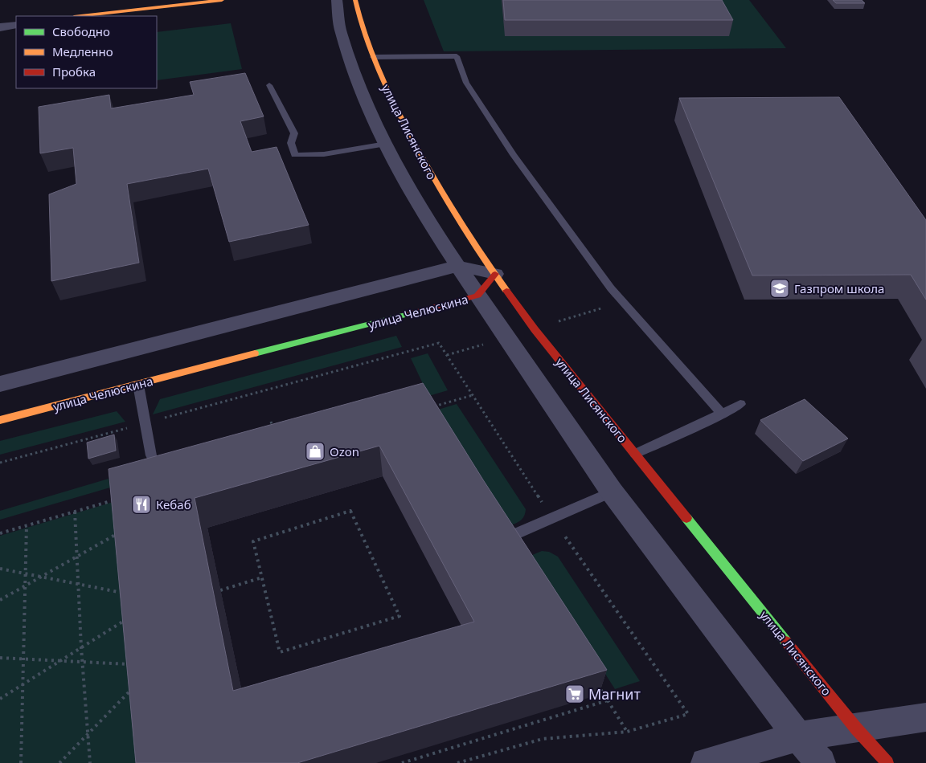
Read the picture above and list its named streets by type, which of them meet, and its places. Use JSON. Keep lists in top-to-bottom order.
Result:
{
  "streets": {
    "street": ["улица Лисянского", "улица Челюскина"]
  },
  "crossings": [
    ["улица Лисянского", "улица Челюскина"]
  ],
  "places": {
    "school or university": ["Газпром школа"],
    "shop": ["Ozon"],
    "restaurant": ["Кебаб"],
    "supermarket": ["Магнит"]
  },
  "legend": ["Свободно", "Медленно", "Пробка"]
}
